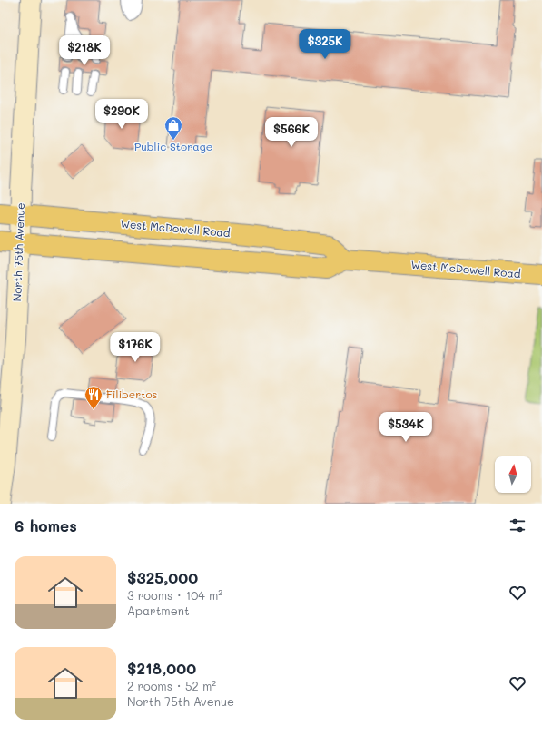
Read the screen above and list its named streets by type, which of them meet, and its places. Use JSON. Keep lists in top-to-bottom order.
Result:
{
  "streets": {
    "main road": ["West McDowell Road", "North 75th Avenue"]
  },
  "crossings": [
    ["West McDowell Road", "North 75th Avenue"]
  ],
  "places": {
    "shop": ["Public Storage"],
    "restaurant": ["Filibertos"]
  },
  "north": "top",
  "page": {
    "price": [
      "$325K",
      "$218K",
      "$290K",
      "$566K",
      "$176K",
      "$534K"
    ],
    "heading": "6 homes",
    "list": [
      {
        "name": "$325,000",
        "note": "3 rooms · 104 m² · Apartment"
      },
      {
        "name": "$218,000",
        "note": "2 rooms · 52 m² · North 75th Avenue"
      }
    ]
  }
}
